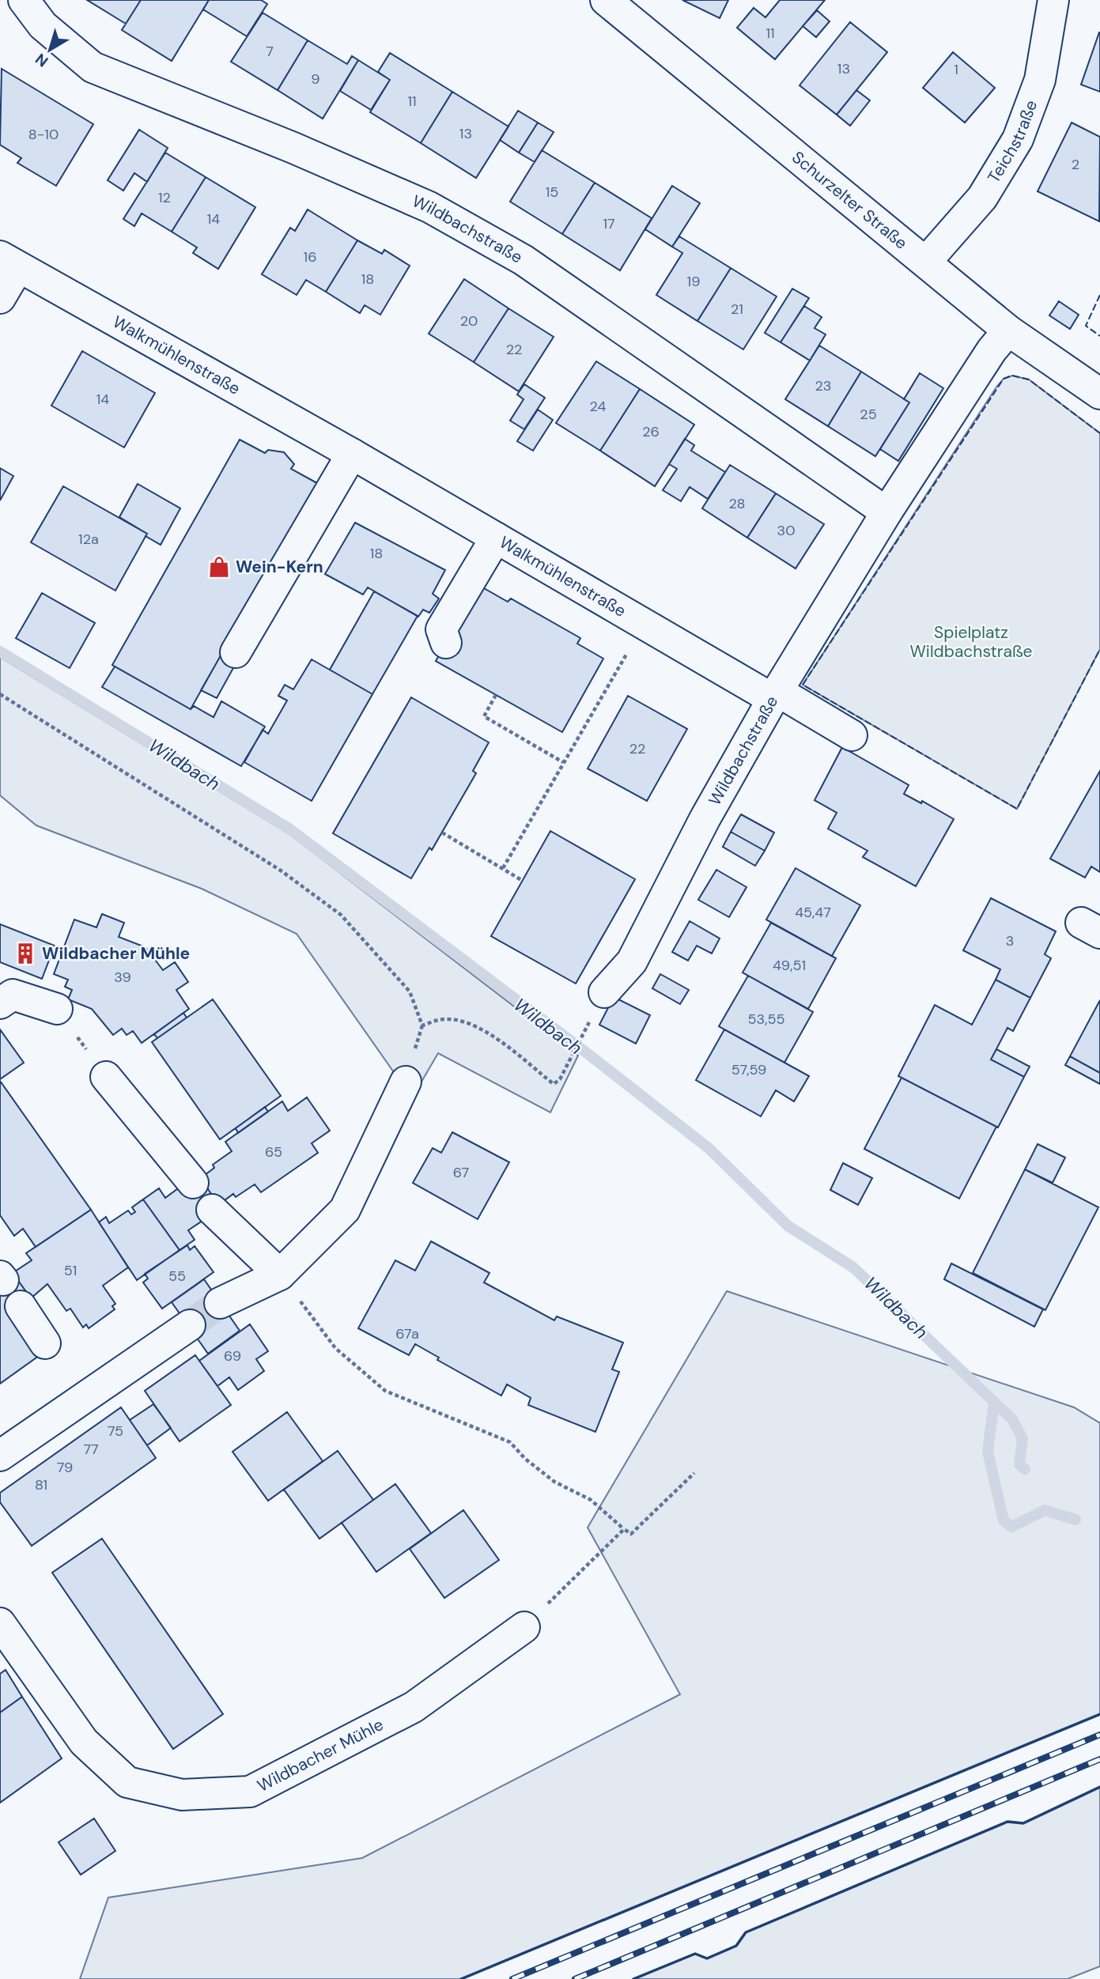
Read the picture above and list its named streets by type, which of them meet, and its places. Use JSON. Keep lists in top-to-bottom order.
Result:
{
  "streets": {
    "street": [
      "Teichstraße",
      "Schurzelter Straße",
      "Wildbachstraße",
      "Walkmühlenstraße",
      "Wildbacher Mühle"
    ]
  },
  "crossings": [
    ["Teichstraße", "Schurzelter Straße"],
    ["Schurzelter Straße", "Wildbachstraße"],
    ["Wildbachstraße", "Walkmühlenstraße"]
  ],
  "water": ["Wildbach"],
  "parks": ["Spielplatz Wildbachstraße"],
  "places": {
    "shop": ["Wein-Kern"],
    "building": ["Wildbacher Mühle"]
  },
  "house_numbers": [
    "11",
    "7",
    "13",
    "1",
    "9",
    "11",
    "13",
    "8-10",
    "2",
    "15",
    "12",
    "14",
    "17",
    "16",
    "18",
    "19",
    "21",
    "20",
    "22",
    "23",
    "14",
    "24",
    "25",
    "26",
    "28",
    "30",
    "12a",
    "18",
    "22",
    "45,47",
    "3",
    "49,51",
    "39",
    "53,55",
    "57,59",
    "65",
    "67",
    "51",
    "55",
    "67a",
    "69",
    "75",
    "77",
    "79",
    "81"
  ],
  "north": "bottom left"
}
